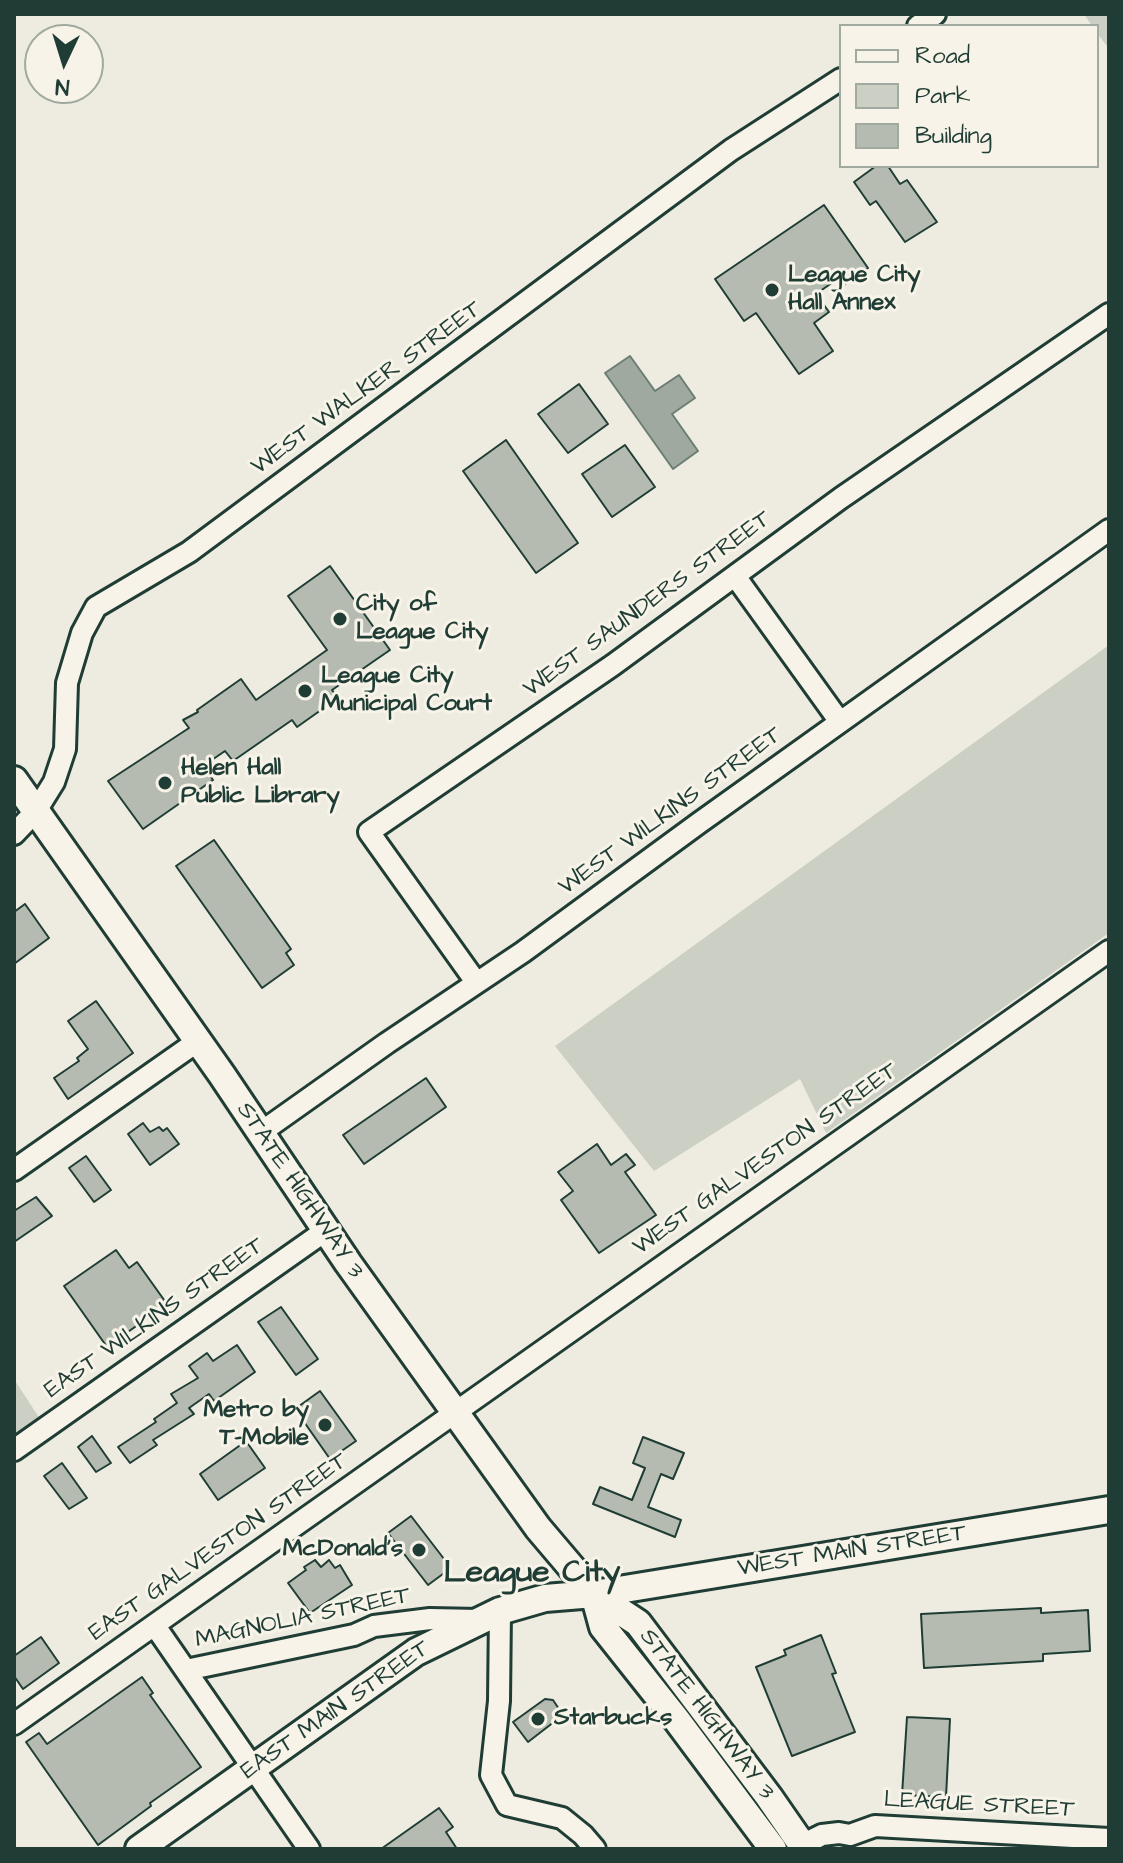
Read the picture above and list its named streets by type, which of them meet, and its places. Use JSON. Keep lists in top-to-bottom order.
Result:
{
  "streets": {
    "main road": ["STATE HIGHWAY 3", "WEST MAIN STREET", "EAST MAIN STREET"],
    "street": [
      "WEST WALKER STREET",
      "WEST SAUNDERS STREET",
      "WEST WILKINS STREET",
      "WEST GALVESTON STREET",
      "EAST WILKINS STREET",
      "EAST GALVESTON STREET",
      "MAGNOLIA STREET",
      "LEAGUE STREET"
    ]
  },
  "crossings": [
    ["WEST WALKER STREET", "STATE HIGHWAY 3"],
    ["WEST SAUNDERS STREET", "WEST WILKINS STREET"],
    ["WEST WILKINS STREET", "STATE HIGHWAY 3"],
    ["WEST GALVESTON STREET", "STATE HIGHWAY 3"],
    ["WEST GALVESTON STREET", "EAST GALVESTON STREET"],
    ["STATE HIGHWAY 3", "EAST WILKINS STREET"],
    ["STATE HIGHWAY 3", "EAST GALVESTON STREET"],
    ["STATE HIGHWAY 3", "WEST MAIN STREET"],
    ["STATE HIGHWAY 3", "EAST MAIN STREET"],
    ["STATE HIGHWAY 3", "LEAGUE STREET"],
    ["WEST MAIN STREET", "EAST MAIN STREET"],
    ["MAGNOLIA STREET", "EAST MAIN STREET"]
  ],
  "districts": ["League City"],
  "places": [
    "League City Hall Annex",
    "City of League City",
    "League City Municipal Court",
    "Helen Hall Public Library",
    "Metro by T-Mobile",
    "McDonald's",
    "Starbucks"
  ],
  "legend": ["Road", "Park", "Building"],
  "north": "bottom"
}
